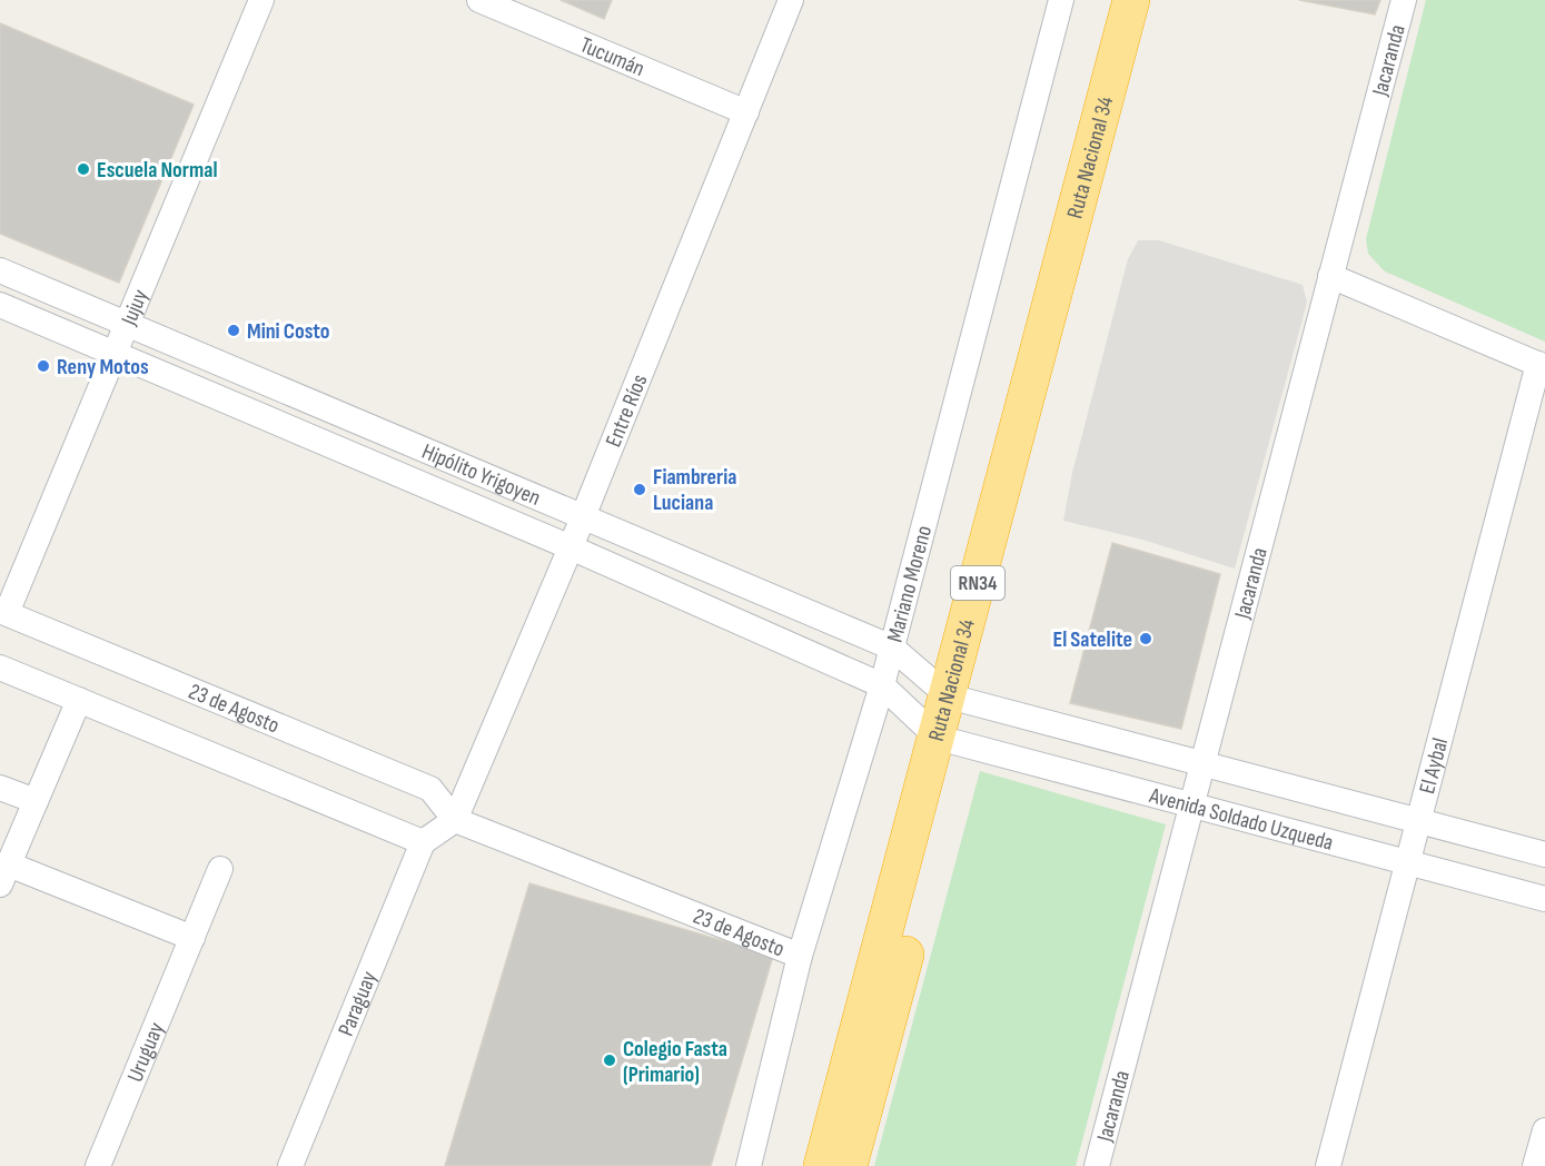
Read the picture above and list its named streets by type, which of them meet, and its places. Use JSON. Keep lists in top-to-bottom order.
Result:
{
  "streets": {
    "highway": ["Ruta Nacional 34", "RN34"],
    "street": [
      "Tucumán",
      "Jacaranda",
      "Jujuy",
      "Entre Ríos",
      "Hipólito Yrigoyen",
      "Mariano Moreno",
      "23 de Agosto",
      "El Aybal",
      "Avenida Soldado Uzqueda",
      "Paraguay",
      "Uruguay"
    ]
  },
  "crossings": [
    ["Tucumán", "Entre Ríos"],
    ["Jacaranda", "Avenida Soldado Uzqueda"],
    ["Ruta Nacional 34", "Hipólito Yrigoyen"],
    ["Ruta Nacional 34", "Avenida Soldado Uzqueda"],
    ["Jujuy", "Hipólito Yrigoyen"],
    ["Jujuy", "23 de Agosto"],
    ["Entre Ríos", "Hipólito Yrigoyen"],
    ["Entre Ríos", "23 de Agosto"],
    ["Hipólito Yrigoyen", "Mariano Moreno"],
    ["Hipólito Yrigoyen", "Avenida Soldado Uzqueda"],
    ["Mariano Moreno", "23 de Agosto"],
    ["El Aybal", "Avenida Soldado Uzqueda"]
  ],
  "places": [
    "Escuela Normal",
    "Mini Costo",
    "Reny Motos",
    "Fiambreria Luciana",
    "El Satelite",
    "Colegio Fasta (Primario)"
  ]
}
